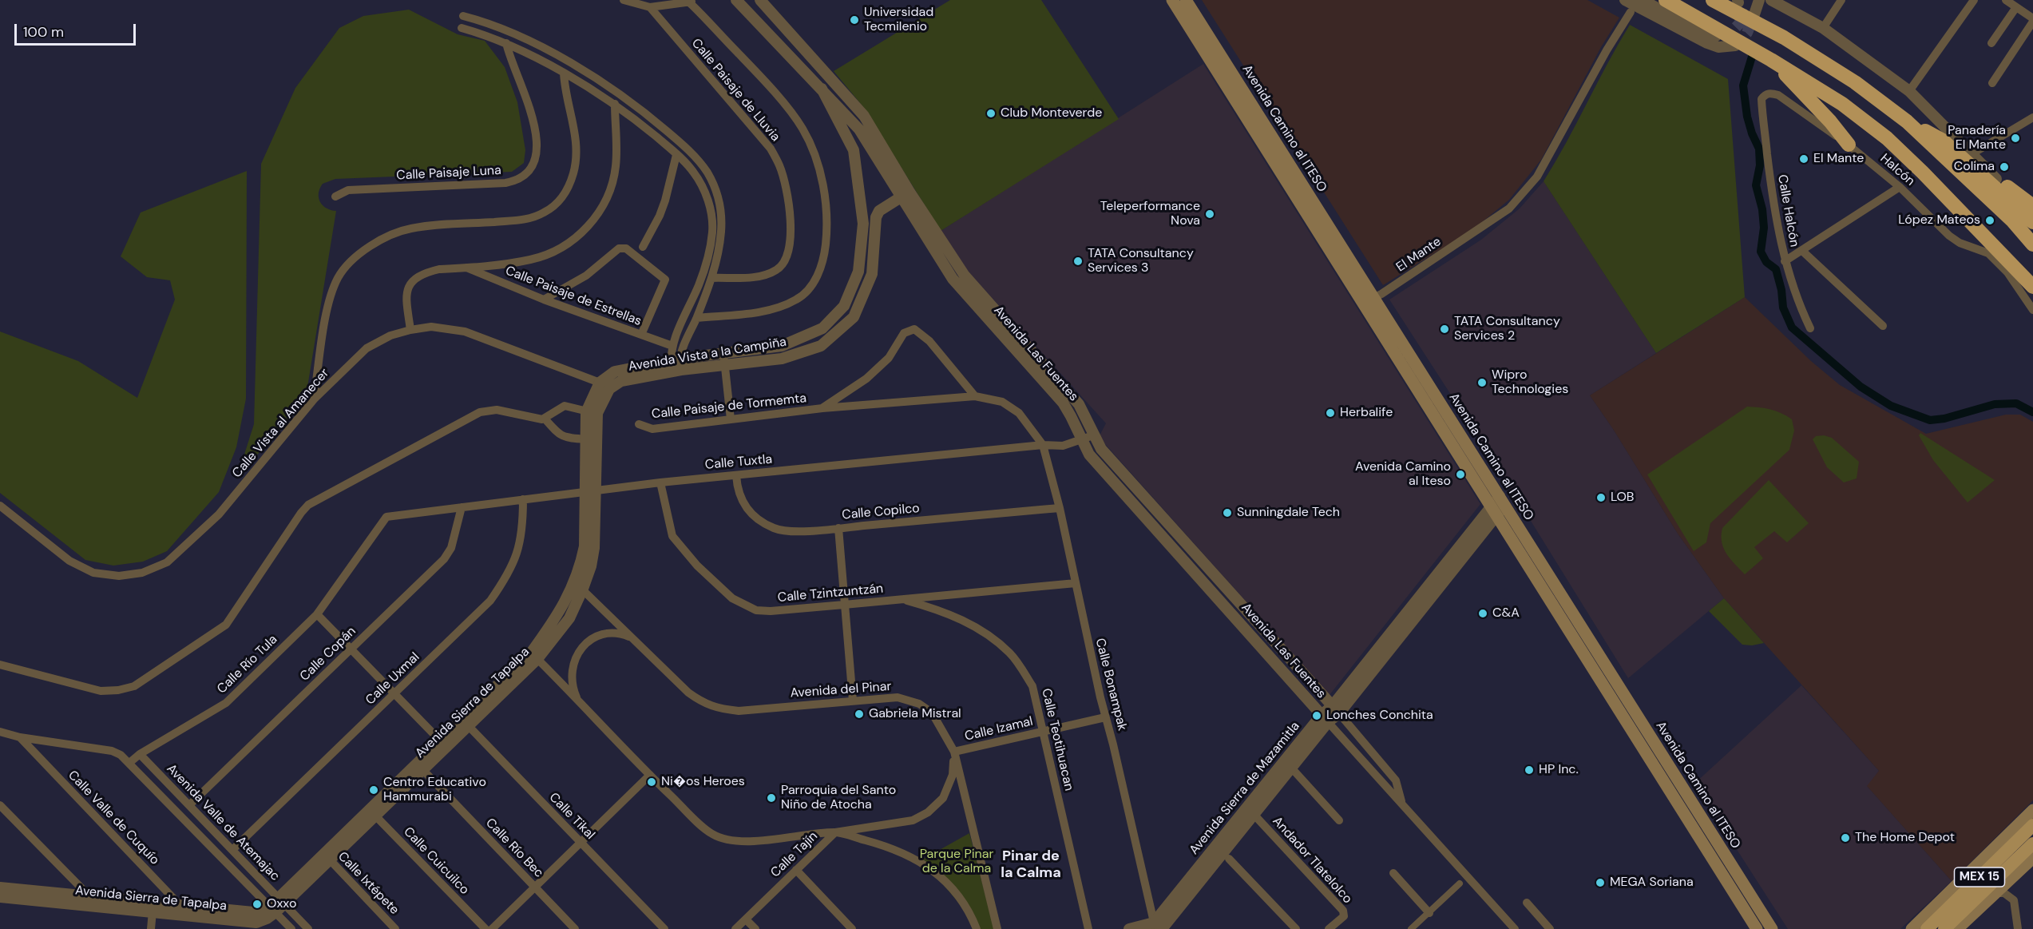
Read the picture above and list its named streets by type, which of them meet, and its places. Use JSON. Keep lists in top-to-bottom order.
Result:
{
  "streets": {
    "main road": ["Avenida Camino al ITESO", "MEX 15"],
    "street": [
      "Calle Paisaje de Lluvia",
      "Halcón",
      "Calle Paisaje Luna",
      "Calle Halcón",
      "El Mante",
      "Calle Paisaje de Estrellas",
      "Avenida Las Fuentes",
      "Avenida Vista a la Campiña",
      "Calle Paisaje de Tormemta",
      "Calle Vista al Amanecer",
      "Calle Tuxtla",
      "Calle Copilco",
      "Calle Tzintzuntzán",
      "Calle Copán",
      "Calle Río Tula",
      "Calle Uxmal",
      "Calle Bonampak",
      "Avenida del Pinar",
      "Avenida Sierra de Tapalpa",
      "Calle Izamal",
      "Calle Teotihuacan",
      "Avenida Sierra de Mazamitla",
      "Calle Tikal",
      "Calle Valle de Cuquío",
      "Avenida Valle de Atemajac",
      "Calle Río Bec",
      "Calle Tajín",
      "Andador Tlatelolco",
      "Calle Cuicuilco",
      "Calle Ixtépete"
    ]
  },
  "crossings": [
    ["Avenida Camino al ITESO", "El Mante"],
    ["Avenida Camino al ITESO", "Avenida Sierra de Mazamitla"],
    ["Halcón", "Calle Halcón"],
    ["Avenida Las Fuentes", "Avenida Vista a la Campiña"],
    ["Avenida Las Fuentes", "Calle Tuxtla"],
    ["Avenida Las Fuentes", "Avenida Sierra de Mazamitla"],
    ["Avenida Vista a la Campiña", "Calle Vista al Amanecer"],
    ["Avenida Vista a la Campiña", "Avenida Sierra de Tapalpa"],
    ["Calle Paisaje de Tormemta", "Calle Tuxtla"],
    ["Calle Paisaje de Tormemta", "Calle Bonampak"],
    ["Calle Vista al Amanecer", "Avenida Sierra de Tapalpa"],
    ["Calle Tuxtla", "Calle Copilco"],
    ["Calle Tuxtla", "Calle Tzintzuntzán"],
    ["Calle Tuxtla", "Calle Copán"],
    ["Calle Tuxtla", "Calle Río Tula"],
    ["Calle Tuxtla", "Calle Uxmal"],
    ["Calle Tuxtla", "Calle Bonampak"],
    ["Calle Tuxtla", "Avenida Sierra de Tapalpa"],
    ["Calle Copilco", "Calle Bonampak"],
    ["Calle Tzintzuntzán", "Calle Bonampak"],
    ["Calle Tzintzuntzán", "Calle Teotihuacan"],
    ["Calle Copán", "Avenida Valle de Atemajac"],
    ["Calle Río Tula", "Avenida Valle de Atemajac"],
    ["Calle Uxmal", "Avenida Valle de Atemajac"],
    ["Calle Bonampak", "Calle Izamal"],
    ["Calle Bonampak", "Avenida Sierra de Mazamitla"],
    ["Avenida del Pinar", "Avenida Sierra de Tapalpa"],
    ["Avenida del Pinar", "Calle Izamal"],
    ["Avenida del Pinar", "Calle Tajín"],
    ["Avenida Sierra de Tapalpa", "Calle Tikal"],
    ["Avenida Sierra de Tapalpa", "Calle Valle de Cuquío"],
    ["Avenida Sierra de Tapalpa", "Avenida Valle de Atemajac"],
    ["Avenida Sierra de Tapalpa", "Calle Río Bec"],
    ["Avenida Sierra de Tapalpa", "Calle Cuicuilco"],
    ["Avenida Sierra de Tapalpa", "Calle Ixtépete"],
    ["Calle Izamal", "Calle Teotihuacan"],
    ["Calle Izamal", "Calle Tajín"],
    ["Avenida Sierra de Mazamitla", "Andador Tlatelolco"]
  ],
  "districts": ["Pinar de la Calma"],
  "parks": ["Parque Pinar de la Calma"],
  "places": [
    "Universidad Tecmilenio",
    "Club Monteverde",
    "Panadería El Mante",
    "El Mante",
    "Colima",
    "Teleperformance Nova",
    "López Mateos",
    "TATA Consultancy Services 3",
    "TATA Consultancy Services 2",
    "Wipro Technologies",
    "Herbalife",
    "Avenida Camino al Iteso",
    "LOB",
    "Sunningdale Tech",
    "C&A",
    "Gabriela Mistral",
    "Lonches Conchita",
    "HP Inc.",
    "Ni�os Heroes",
    "Centro Educativo Hammurabi",
    "Parroquia del Santo Niño de Atocha",
    "The Home Depot",
    "MEGA Soriana",
    "Oxxo"
  ],
  "scale_bar": "100 m"
}
